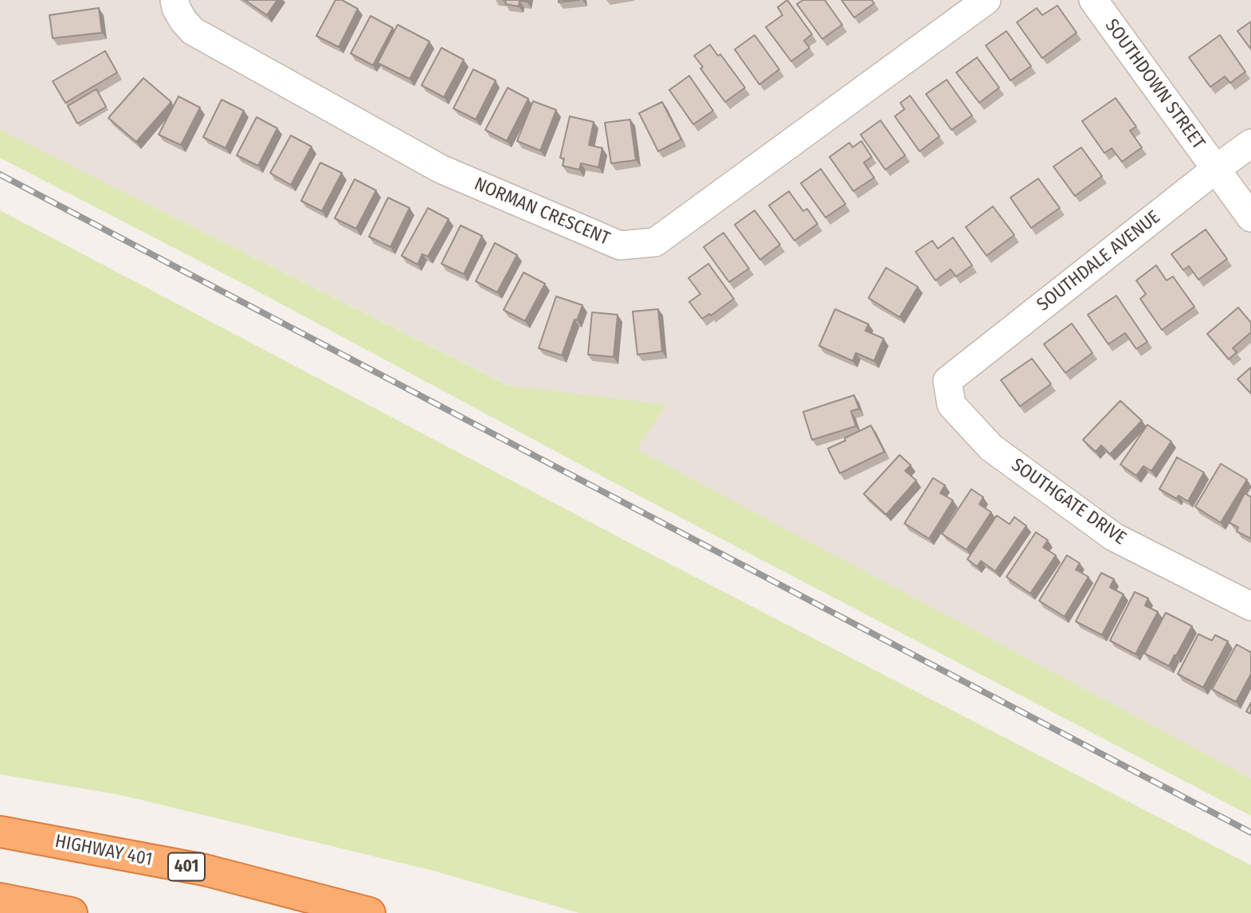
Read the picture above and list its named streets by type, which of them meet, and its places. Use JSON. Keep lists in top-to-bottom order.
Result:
{
  "streets": {
    "highway": ["HIGHWAY 401", "401"],
    "street": [
      "SOUTHDOWN STREET",
      "NORMAN CRESCENT",
      "SOUTHDALE AVENUE",
      "SOUTHGATE DRIVE"
    ]
  },
  "crossings": [
    ["SOUTHDOWN STREET", "SOUTHDALE AVENUE"],
    ["SOUTHDALE AVENUE", "SOUTHGATE DRIVE"]
  ]
}
